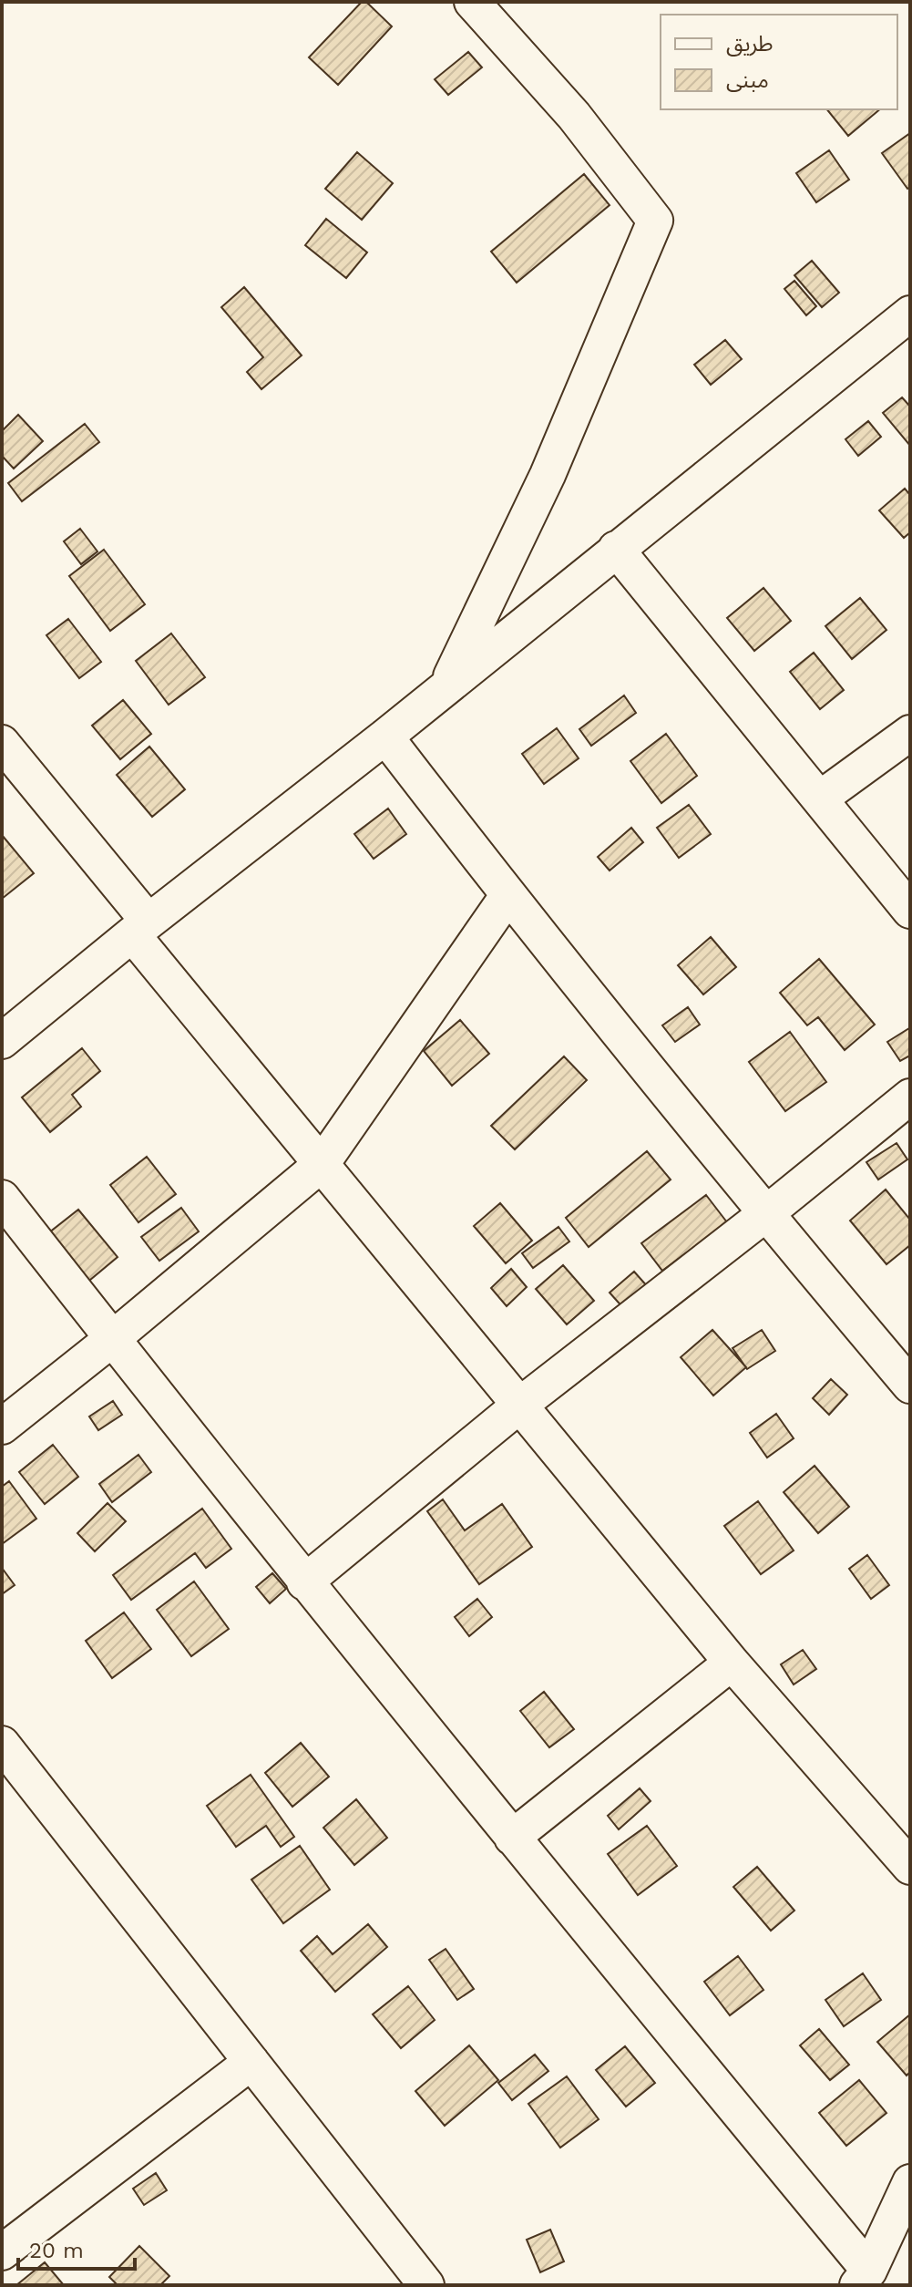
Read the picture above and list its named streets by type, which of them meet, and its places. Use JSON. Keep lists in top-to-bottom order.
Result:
{
  "legend": ["طريق", "مبنى"],
  "scale_bar": "20 m"
}
